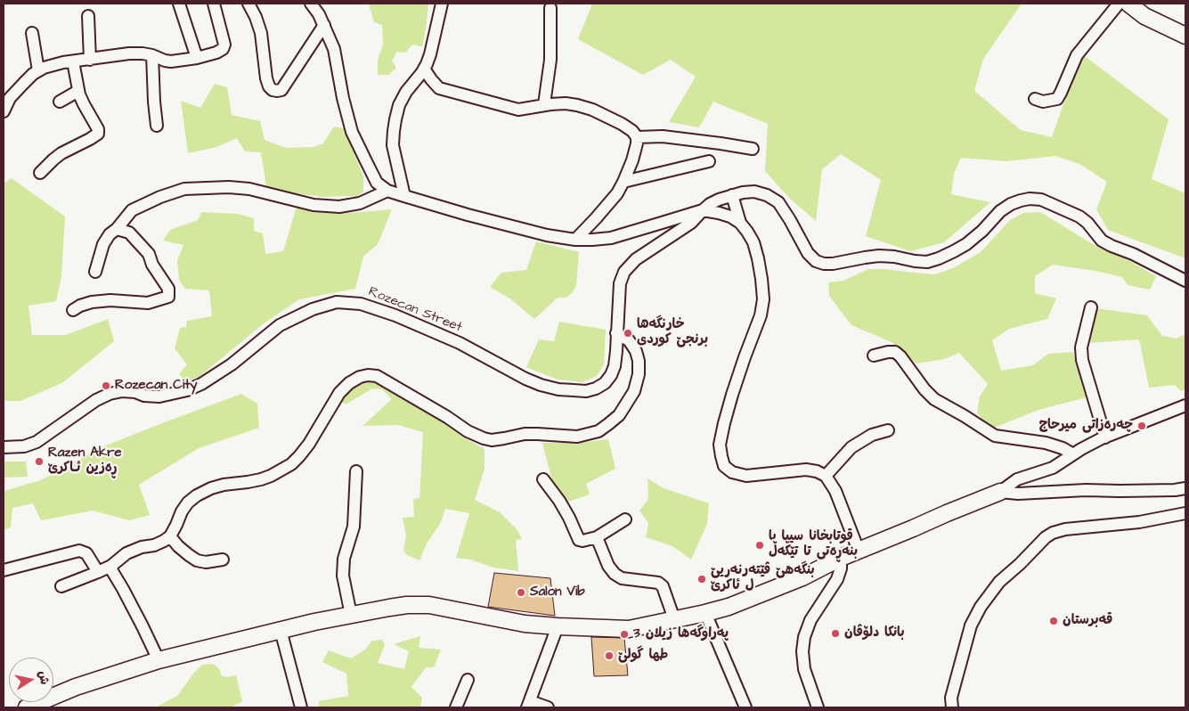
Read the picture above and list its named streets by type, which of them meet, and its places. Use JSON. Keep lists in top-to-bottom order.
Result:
{
  "streets": {
    "street": ["Rozecan Street"]
  },
  "places": [
    "خارنگەها برنجێ کوردی",
    "Rozecan City",
    "چەرەزاتی میرحاج",
    "Razen Akre ڕەزین ئـاکرێ",
    "قوتابخانا سیپا یا بنەڕەتی تا تێکەڵ",
    "بنگەهێ ڤێتەرنەریێ ل ئاکرێ",
    "Salon Vib",
    "قەبرستان",
    "بانکا دلۆڤان",
    "پەراوگەها زیلان 3",
    "طها گولێ"
  ],
  "north": "right"
}
